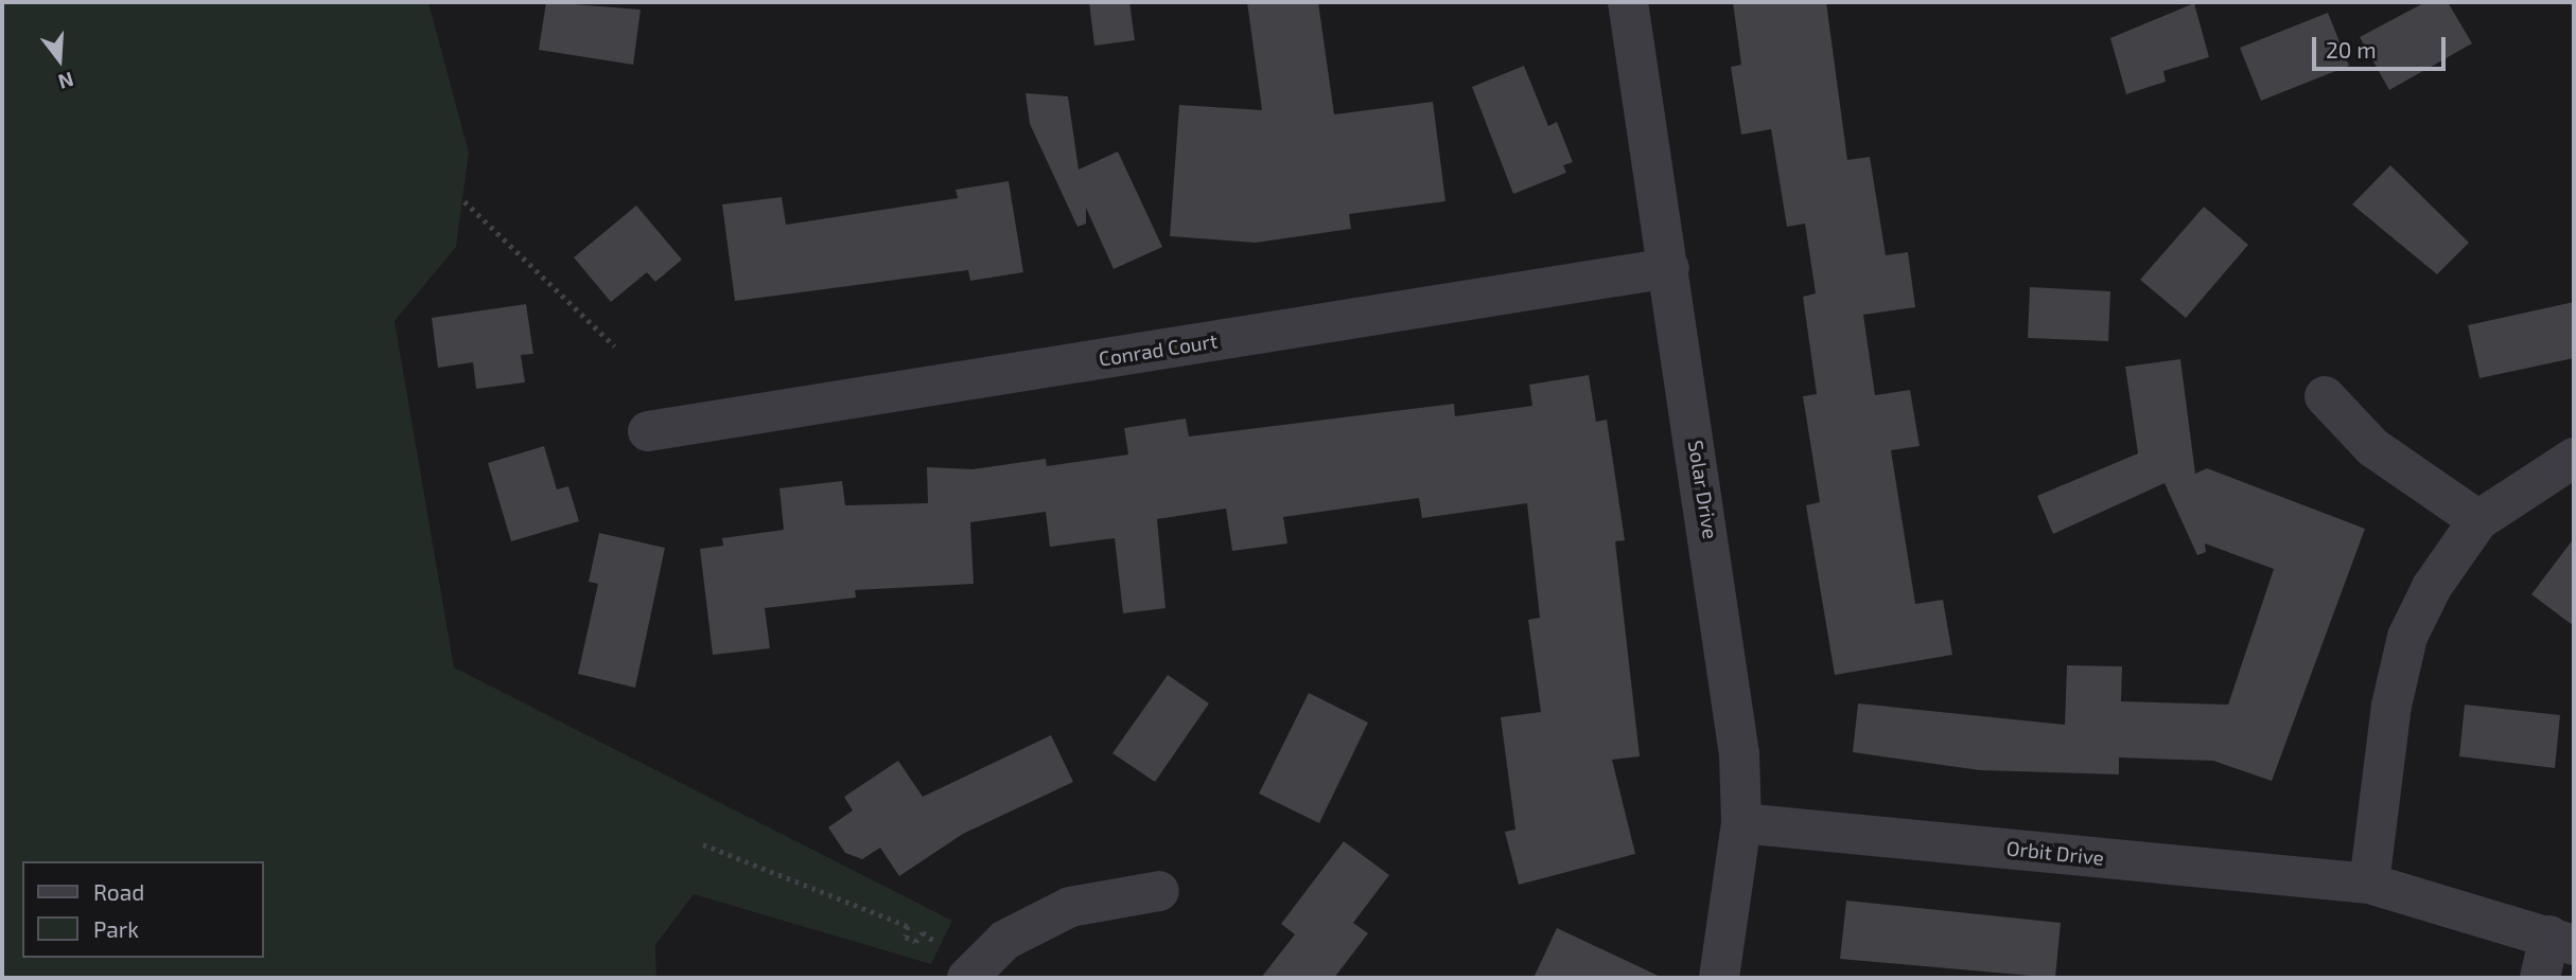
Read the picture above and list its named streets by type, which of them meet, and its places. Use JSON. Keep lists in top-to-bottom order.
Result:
{
  "streets": {
    "street": ["Conrad Court", "Solar Drive", "Orbit Drive"]
  },
  "crossings": [
    ["Conrad Court", "Solar Drive"],
    ["Solar Drive", "Orbit Drive"]
  ],
  "legend": ["Road", "Park"],
  "scale_bar": "20 m",
  "north": "bottom"
}
